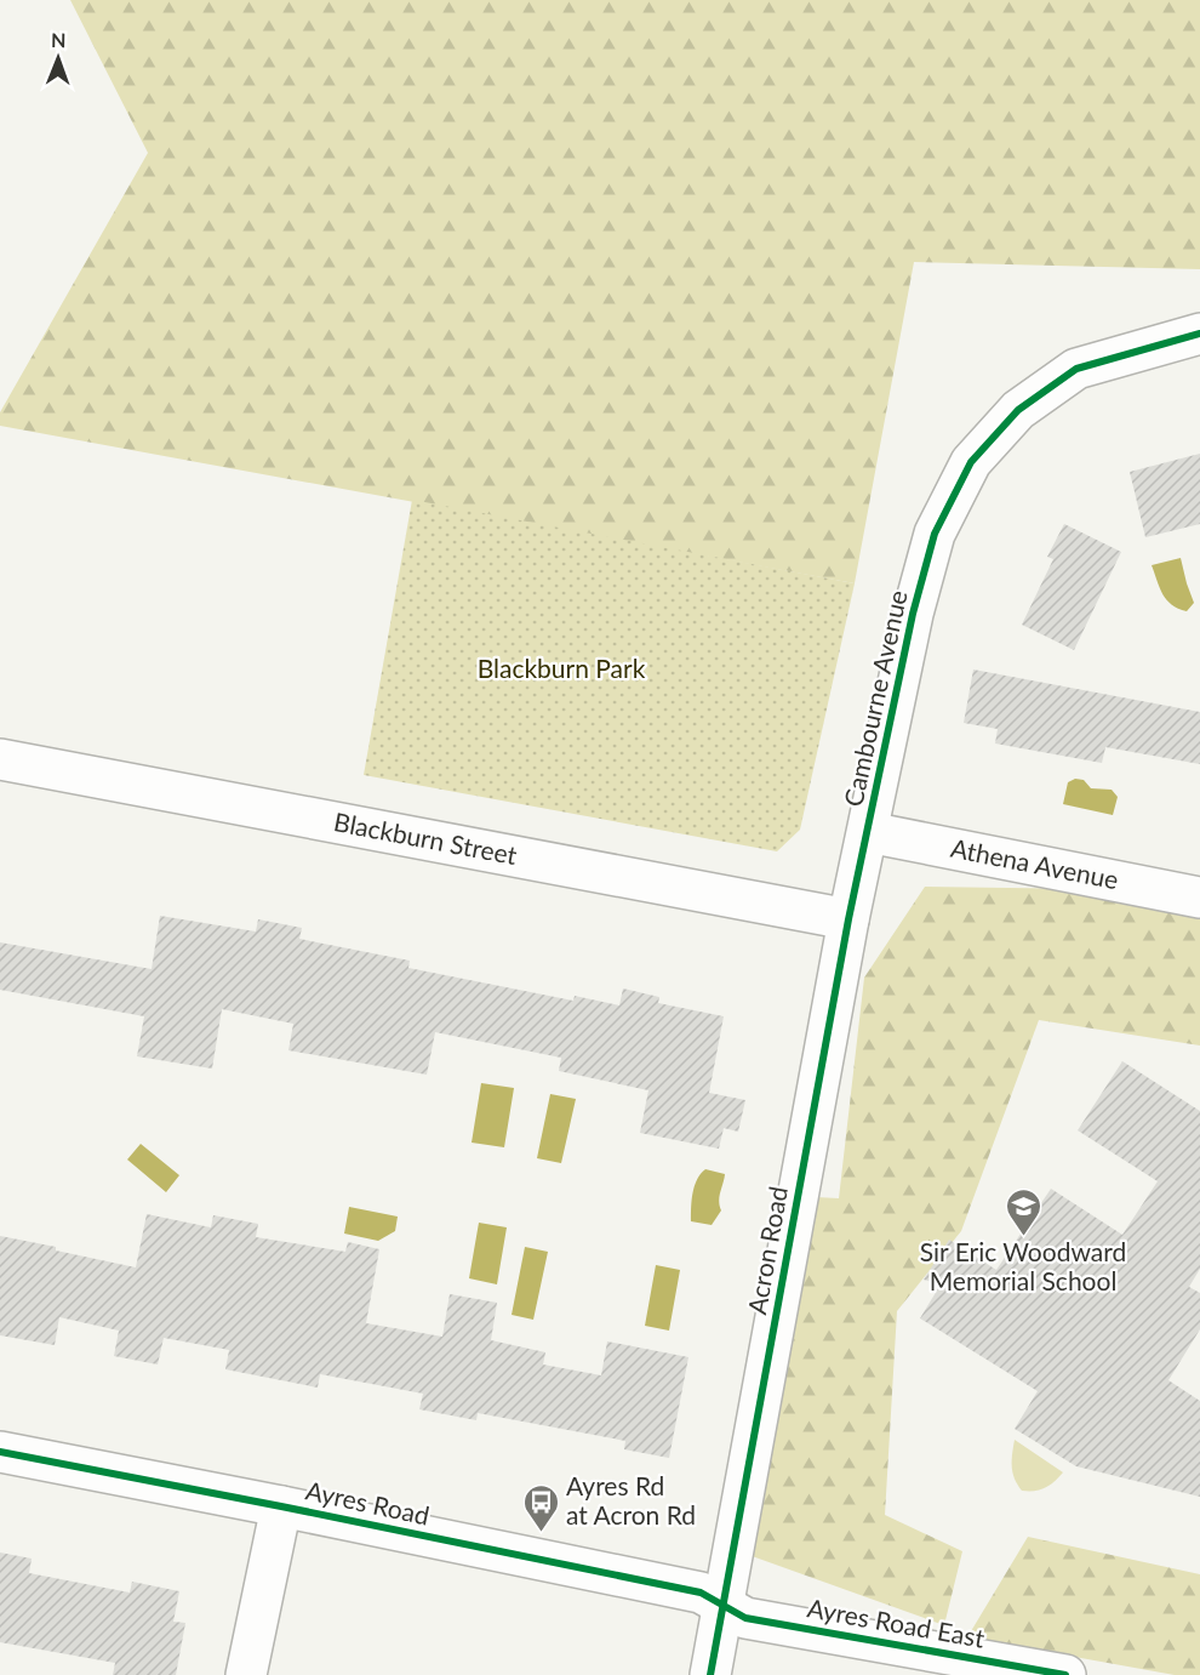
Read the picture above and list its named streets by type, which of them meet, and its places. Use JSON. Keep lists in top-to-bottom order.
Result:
{
  "streets": {
    "street": [
      "Cambourne Avenue",
      "Blackburn Street",
      "Athena Avenue",
      "Acron Road",
      "Ayres Road",
      "Ayres Road East"
    ]
  },
  "crossings": [
    ["Cambourne Avenue", "Athena Avenue"],
    ["Cambourne Avenue", "Acron Road"],
    ["Blackburn Street", "Acron Road"],
    ["Athena Avenue", "Acron Road"],
    ["Acron Road", "Ayres Road"],
    ["Acron Road", "Ayres Road East"],
    ["Ayres Road", "Ayres Road East"]
  ],
  "parks": ["Blackburn Park"],
  "places": {
    "school or university": ["Sir Eric Woodward Memorial School"],
    "bus stop": ["Ayres Rd at Acron Rd"]
  },
  "north": "top"
}
